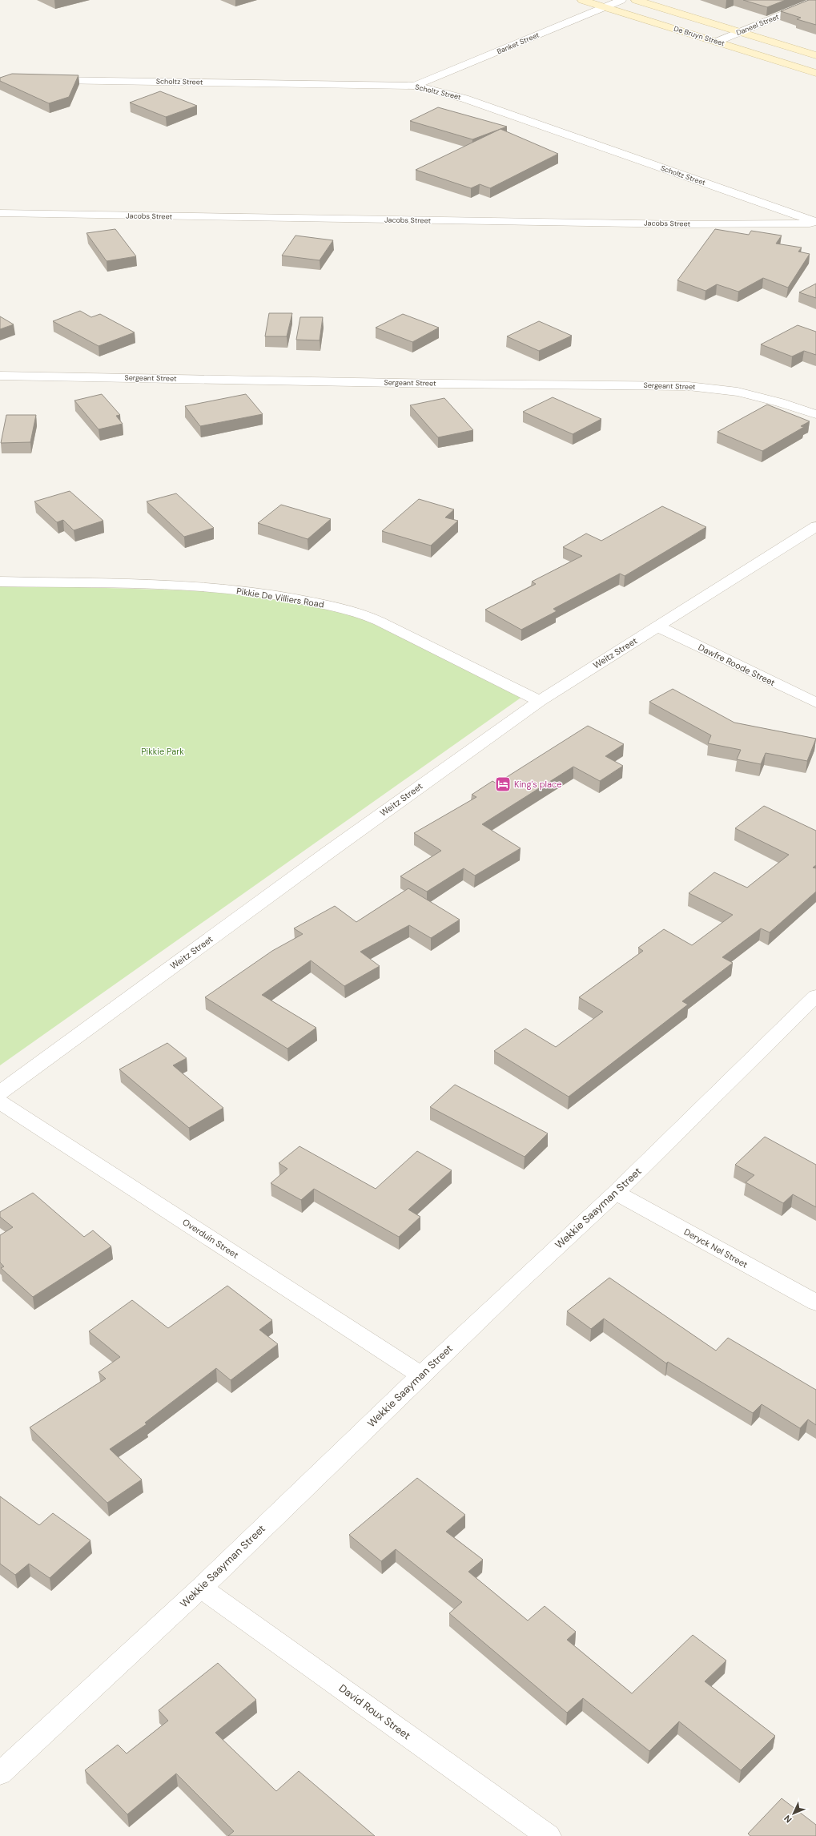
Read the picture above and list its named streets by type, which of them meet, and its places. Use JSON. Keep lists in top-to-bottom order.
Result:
{
  "streets": {
    "street": [
      "Daneel Street",
      "De Bruyn Street",
      "Banket Street",
      "Scholtz Street",
      "Jacobs Street",
      "Sergeant Street",
      "Pikkie De Villiers Road",
      "Weitz Street",
      "Dawfre Roode Street",
      "Wekkie Saayman Street",
      "Overduin Street",
      "Deryck Nel Street",
      "David Roux Street"
    ]
  },
  "crossings": [
    ["Daneel Street", "De Bruyn Street"],
    ["De Bruyn Street", "Banket Street"],
    ["Banket Street", "Scholtz Street"],
    ["Scholtz Street", "Jacobs Street"],
    ["Pikkie De Villiers Road", "Weitz Street"],
    ["Weitz Street", "Dawfre Roode Street"],
    ["Wekkie Saayman Street", "Overduin Street"],
    ["Wekkie Saayman Street", "Deryck Nel Street"],
    ["Wekkie Saayman Street", "David Roux Street"]
  ],
  "parks": ["Pikkie Park"],
  "places": {
    "hotel": ["King's place"]
  },
  "north": "bottom left"
}
